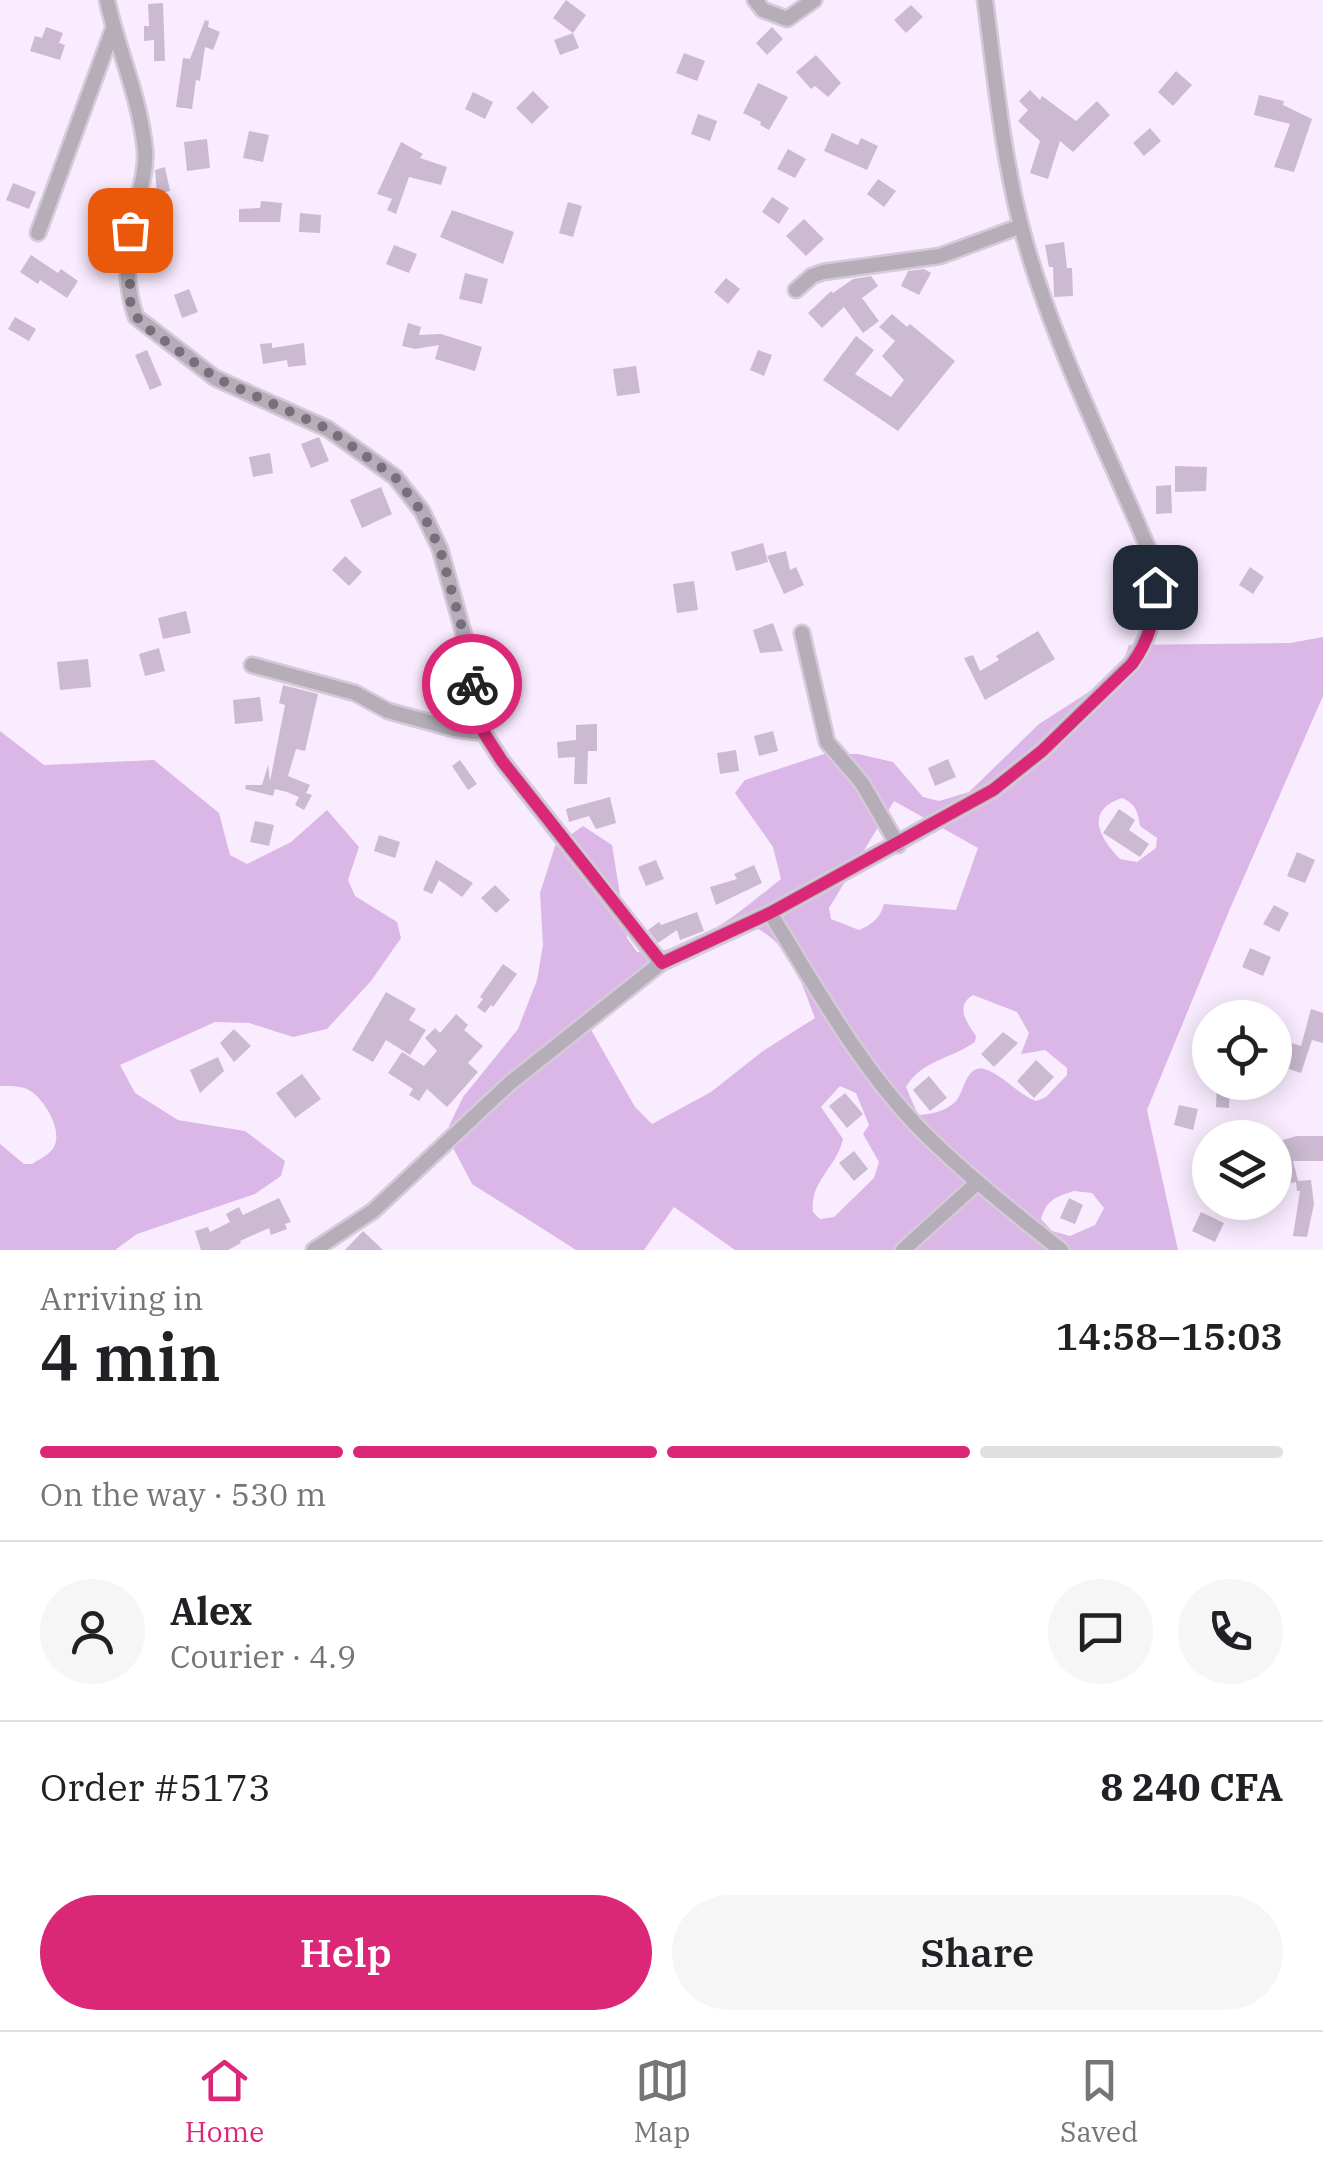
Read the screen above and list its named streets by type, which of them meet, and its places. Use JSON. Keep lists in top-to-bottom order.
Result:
{
  "page": {
    "heading": ["4 min", "Arriving in", "14:58–15:03"],
    "panel": [
      "Alex",
      "Courier · 4.9",
      "Order #5173",
      "8 240 CFA"
    ],
    "bar": "On the way · 530 m",
    "buttons": ["Help", "Share"],
    "tabs": ["Home", "Map", "Saved"]
  }
}
